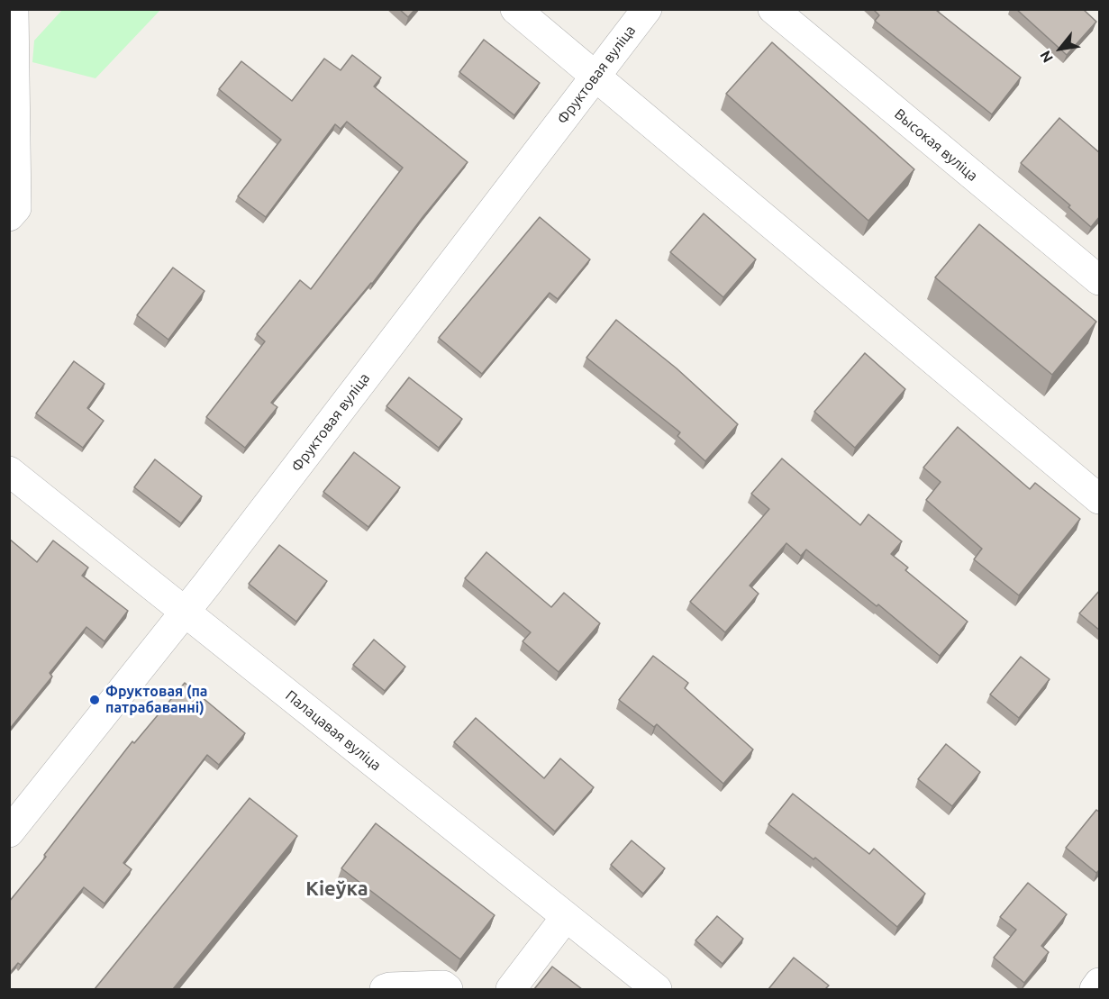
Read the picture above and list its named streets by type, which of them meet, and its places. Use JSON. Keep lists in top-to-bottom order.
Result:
{
  "streets": {
    "street": ["Фруктовая вуліца", "Высокая вуліца", "Палацавая вуліца"]
  },
  "crossings": [
    ["Фруктовая вуліца", "Палацавая вуліца"]
  ],
  "districts": ["Кіеўка"],
  "places": ["Фруктовая (па патрабаванні)"],
  "north": "bottom left"
}
